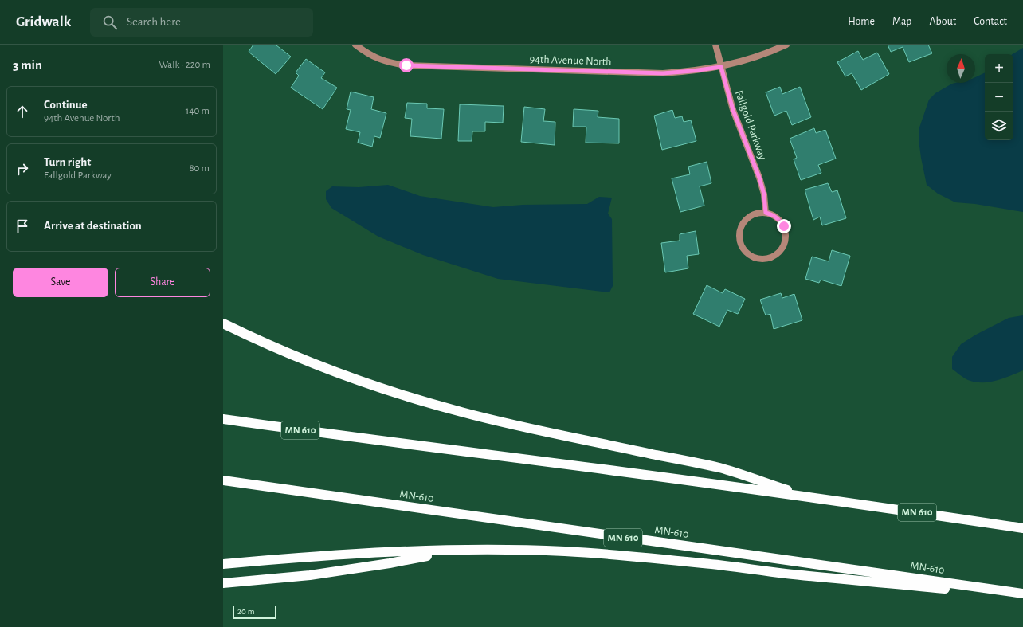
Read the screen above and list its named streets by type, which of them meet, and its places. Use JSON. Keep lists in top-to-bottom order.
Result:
{
  "streets": {
    "highway": ["MN 610", "MN-610"],
    "street": ["94th Avenue North", "Fallgold Parkway"]
  },
  "crossings": [
    ["94th Avenue North", "Fallgold Parkway"]
  ],
  "scale_bar": "20 m",
  "north": "top",
  "page": {
    "header": "Gridwalk",
    "search": "Search here",
    "nav": [
      "Home",
      "Map",
      "About",
      "Contact"
    ],
    "heading": ["3 min", "Walk · 220 m"],
    "map_buttons": ["+", "−"],
    "list": [
      ["Continue", "94th Avenue North", "140 m"],
      ["Turn right", "Fallgold Parkway", "80 m"],
      "Arrive at destination"
    ],
    "buttons": ["Save", "Share"],
    "scale": "20 m"
  }
}
